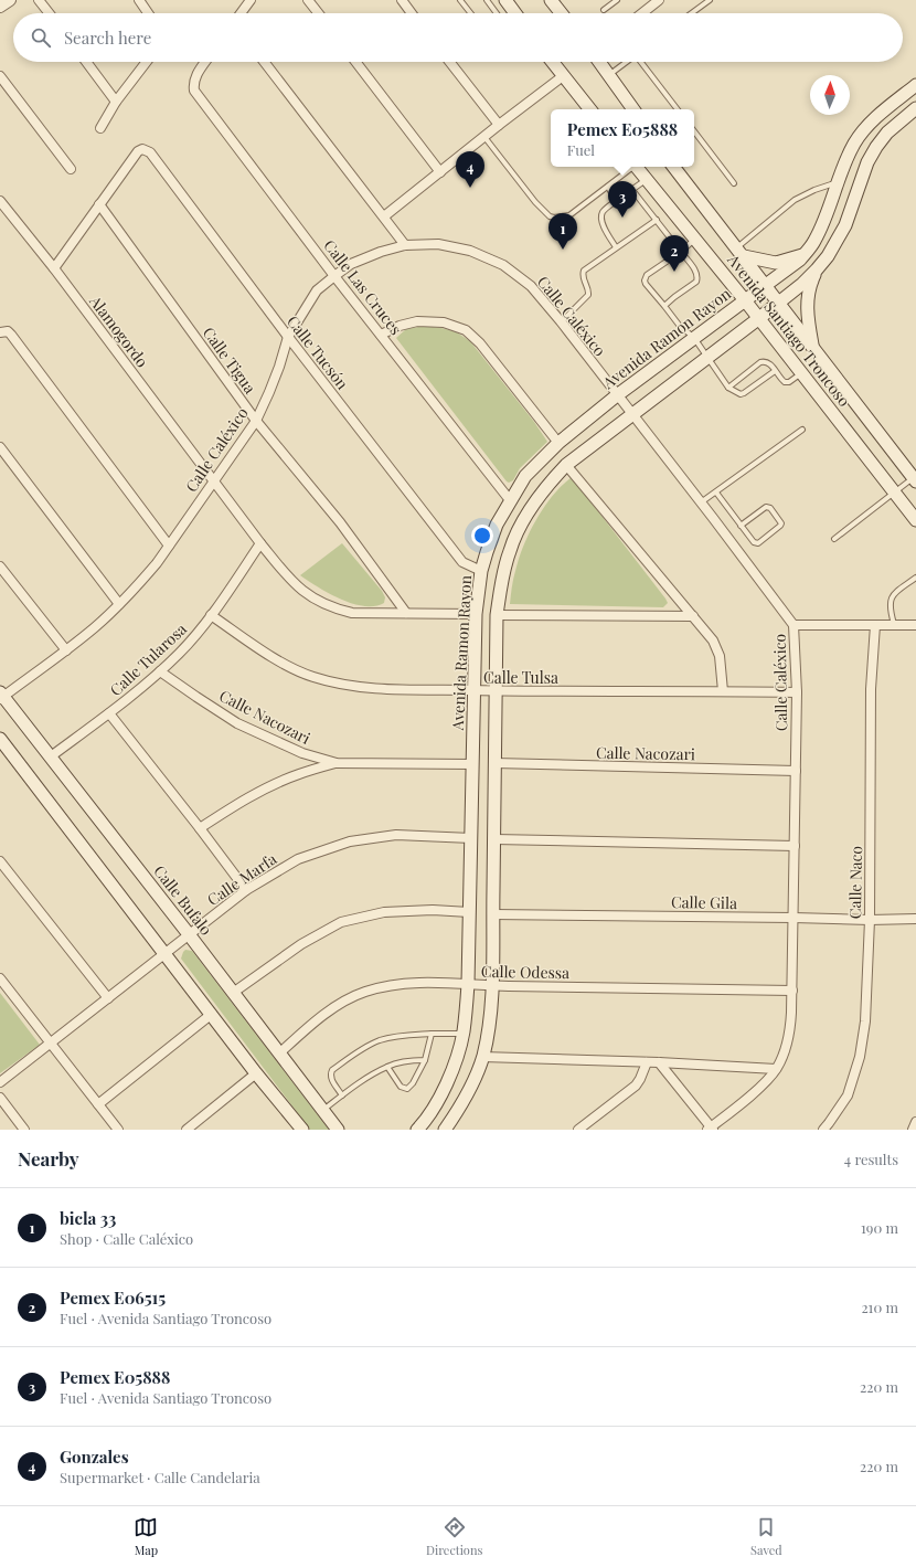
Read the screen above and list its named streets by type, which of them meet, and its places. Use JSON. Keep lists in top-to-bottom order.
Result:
{
  "streets": {
    "main road": ["Avenida Santiago Troncoso", "Avenida Ramon Rayon", "Calle Bufalo"],
    "street": [
      "Calle Las Cruces",
      "Calle Caléxico",
      "Alamogordo",
      "Calle Tucsón",
      "Calle Tigua",
      "Calle Tularosa",
      "Calle Tulsa",
      "Calle Nacozari",
      "Calle Marfa",
      "Calle Naco",
      "Calle Gila",
      "Calle Odessa"
    ]
  },
  "crossings": [
    ["Calle Las Cruces", "Calle Caléxico"],
    ["Calle Las Cruces", "Avenida Ramon Rayon"],
    ["Calle Caléxico", "Alamogordo"],
    ["Calle Caléxico", "Avenida Ramon Rayon"],
    ["Calle Caléxico", "Calle Tucsón"],
    ["Calle Caléxico", "Calle Tigua"],
    ["Calle Caléxico", "Calle Tulsa"],
    ["Calle Caléxico", "Calle Nacozari"],
    ["Calle Caléxico", "Calle Bufalo"],
    ["Calle Caléxico", "Calle Gila"],
    ["Calle Caléxico", "Calle Odessa"],
    ["Avenida Santiago Troncoso", "Avenida Ramon Rayon"],
    ["Alamogordo", "Avenida Ramon Rayon"],
    ["Alamogordo", "Calle Tigua"],
    ["Alamogordo", "Calle Tularosa"],
    ["Avenida Ramon Rayon", "Calle Tucsón"],
    ["Avenida Ramon Rayon", "Calle Tulsa"],
    ["Avenida Ramon Rayon", "Calle Nacozari"],
    ["Avenida Ramon Rayon", "Calle Marfa"],
    ["Avenida Ramon Rayon", "Calle Odessa"],
    ["Calle Tucsón", "Calle Tigua"],
    ["Calle Tularosa", "Calle Tulsa"],
    ["Calle Tularosa", "Calle Nacozari"],
    ["Calle Tularosa", "Calle Bufalo"],
    ["Calle Marfa", "Calle Bufalo"],
    ["Calle Naco", "Calle Gila"],
    ["Calle Bufalo", "Calle Odessa"]
  ],
  "north": "top",
  "page": {
    "search": "Search here",
    "popup": ["Pemex E05888", "Fuel"],
    "pins": [
      "4",
      "3",
      "1",
      "2"
    ],
    "heading": ["Nearby", "4 results"],
    "list": [
      {
        "mark": "1",
        "name": "bicla 33",
        "note": "Shop · Calle Caléxico",
        "value": "190 m"
      },
      {
        "mark": "2",
        "name": "Pemex E06515",
        "note": "Fuel · Avenida Santiago Troncoso",
        "value": "210 m"
      },
      {
        "mark": "3",
        "name": "Pemex E05888",
        "note": "Fuel · Avenida Santiago Troncoso",
        "value": "220 m"
      },
      {
        "mark": "4",
        "name": "Gonzales",
        "note": "Supermarket · Calle Candelaria",
        "value": "220 m"
      }
    ],
    "nav": ["Map", "Directions", "Saved"]
  }
}
